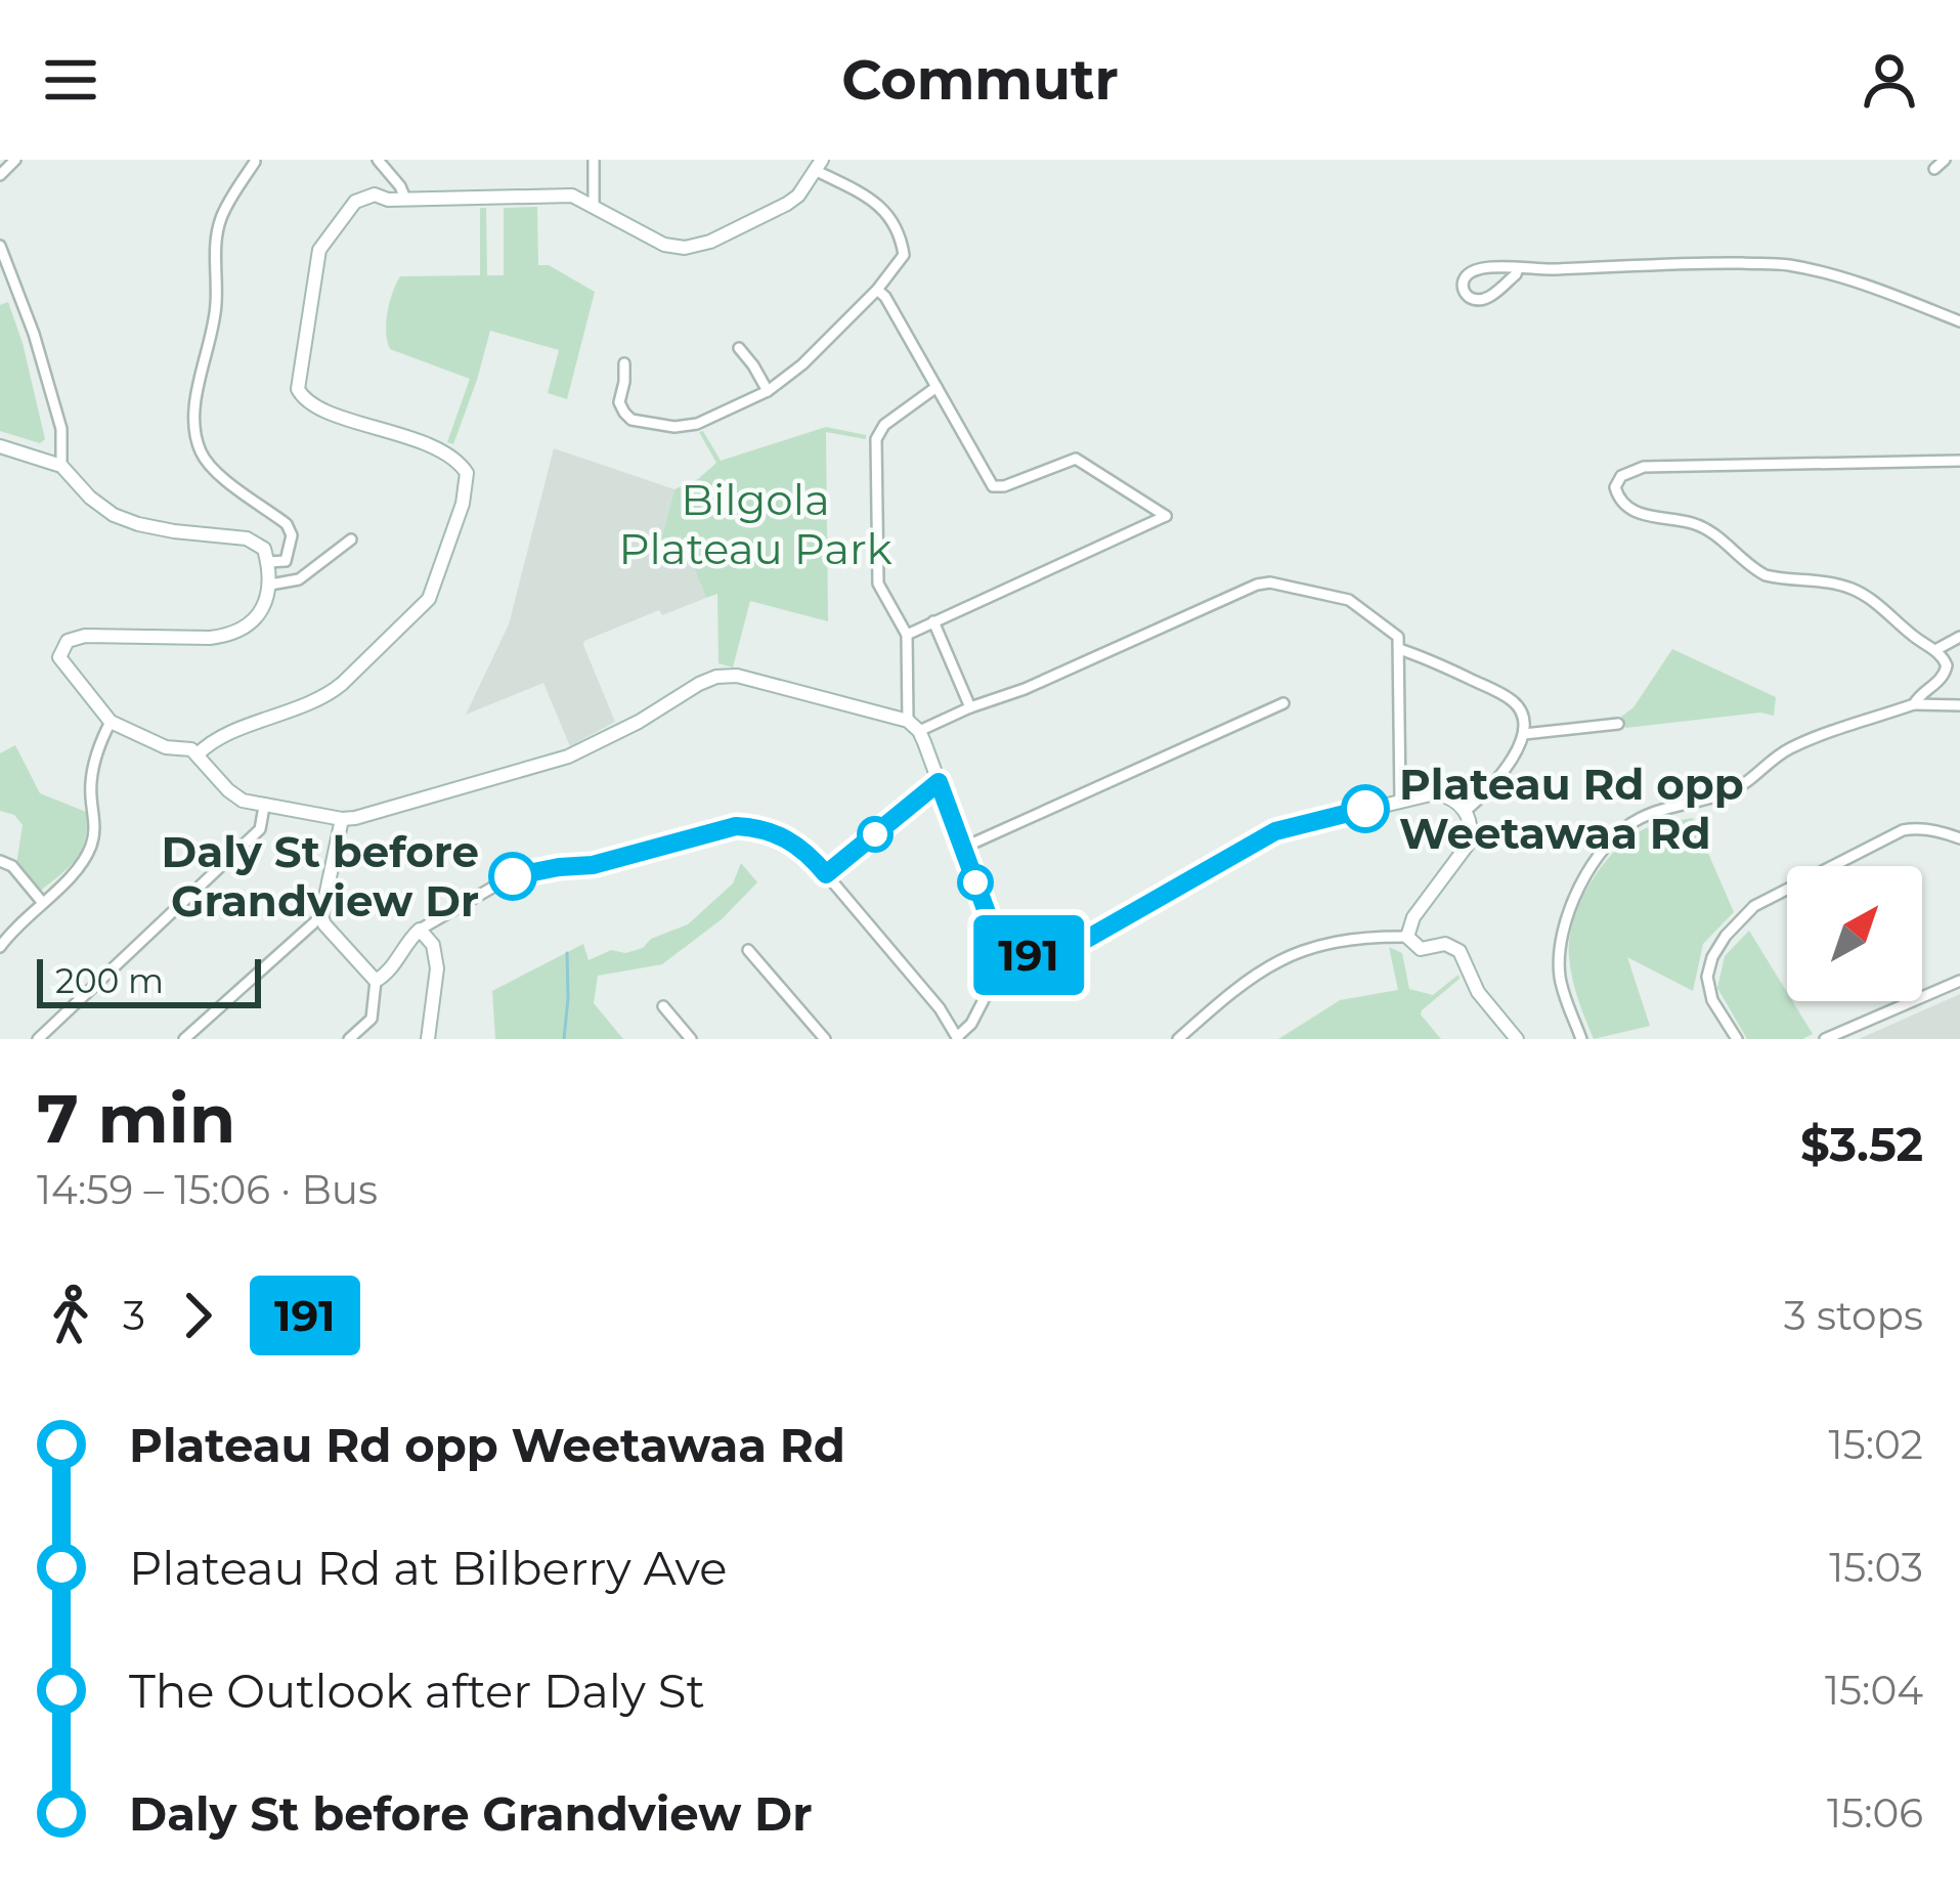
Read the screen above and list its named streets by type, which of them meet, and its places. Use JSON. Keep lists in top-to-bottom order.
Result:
{
  "parks": ["Bilgola Plateau Park"],
  "places": ["Plateau Rd opp Weetawaa Rd", "Daly St before Grandview Dr"],
  "lines": ["bus line 191"],
  "scale_bar": "200 m",
  "north": "top right",
  "page": {
    "header": "Commutr",
    "on_map": "191",
    "scale": "200 m",
    "heading": ["7 min", "14:59 – 15:06 · Bus", "$3.52"],
    "legs": ["3", "191", "3 stops"],
    "list": [
      {
        "name": "Plateau Rd opp Weetawaa Rd",
        "value": "15:02"
      },
      {
        "name": "Plateau Rd at Bilberry Ave",
        "value": "15:03"
      },
      {
        "name": "The Outlook after Daly St",
        "value": "15:04"
      },
      {
        "name": "Daly St before Grandview Dr",
        "value": "15:06"
      }
    ]
  }
}
